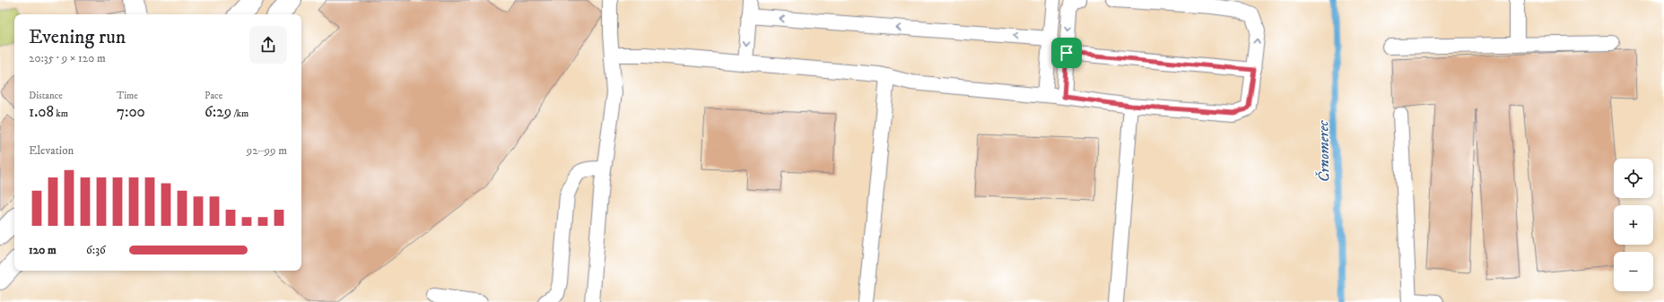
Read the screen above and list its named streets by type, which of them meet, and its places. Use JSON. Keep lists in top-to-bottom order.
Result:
{
  "water": ["Črnomerec"],
  "page": {
    "heading": ["Evening run", "20:35 · 9 × 120 m"],
    "stats": [
      ["Distance", "1.08 km"],
      ["Time", "7:00"],
      ["Pace", "6:29 /km"]
    ],
    "chart": ["Elevation", "92–99 m"],
    "map_buttons": ["+", "−"],
    "list": [
      {
        "name": "120 m",
        "note": "6:36"
      }
    ]
  }
}
